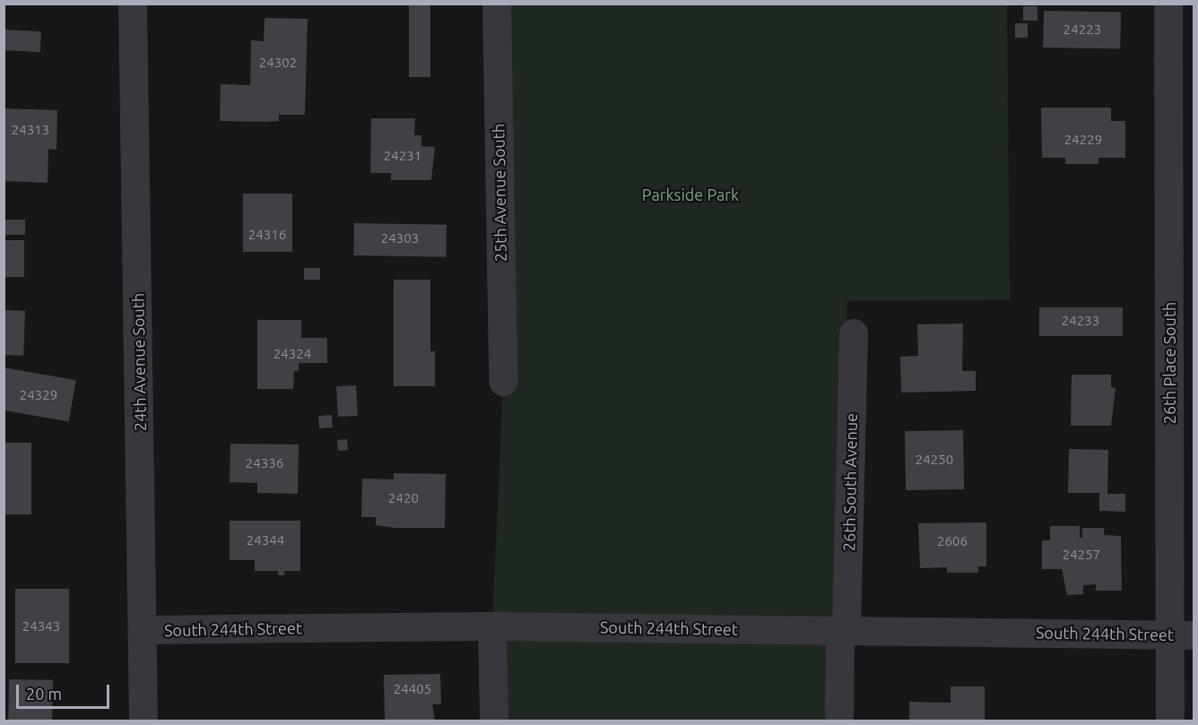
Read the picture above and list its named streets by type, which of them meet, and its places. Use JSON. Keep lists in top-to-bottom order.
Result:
{
  "streets": {
    "street": [
      "25th Avenue South",
      "24th Avenue South",
      "26th Place South",
      "26th South Avenue",
      "South 244th Street"
    ]
  },
  "crossings": [
    ["24th Avenue South", "South 244th Street"],
    ["26th Place South", "South 244th Street"],
    ["26th South Avenue", "South 244th Street"]
  ],
  "parks": ["Parkside Park"],
  "house_numbers": [
    "24223",
    "24302",
    "24313",
    "24229",
    "24231",
    "24316",
    "24303",
    "24233",
    "24324",
    "24329",
    "24250",
    "24336",
    "2420",
    "24344",
    "2606",
    "24257",
    "24343",
    "24405"
  ],
  "scale_bar": "20 m"
}
